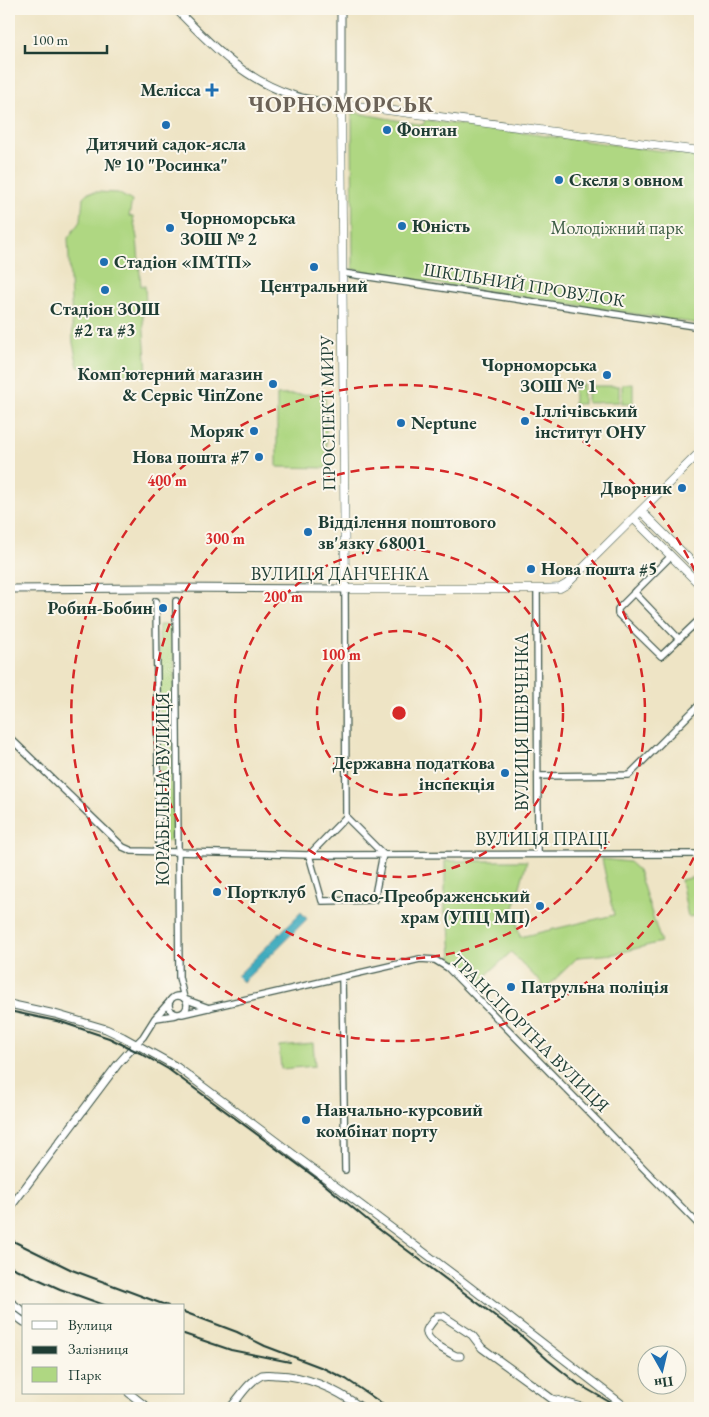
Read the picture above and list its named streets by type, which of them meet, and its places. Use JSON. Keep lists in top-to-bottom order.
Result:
{
  "streets": {
    "main road": ["ПРОСПЕКТ МИРУ", "ВУЛИЦЯ ДАНЧЕНКА"],
    "street": [
      "ШКІЛЬНИЙ ПРОВУЛОК",
      "ВУЛИЦЯ ШЕВЧЕНКА",
      "КОРАБЕЛЬНА ВУЛИЦЯ",
      "ВУЛИЦЯ ПРАЦІ",
      "ТРАНСПОРТНА ВУЛИЦЯ"
    ]
  },
  "crossings": [
    ["ШКІЛЬНИЙ ПРОВУЛОК", "ПРОСПЕКТ МИРУ"],
    ["ПРОСПЕКТ МИРУ", "ВУЛИЦЯ ДАНЧЕНКА"],
    ["ВУЛИЦЯ ДАНЧЕНКА", "ВУЛИЦЯ ШЕВЧЕНКА"],
    ["ВУЛИЦЯ ШЕВЧЕНКА", "ВУЛИЦЯ ПРАЦІ"]
  ],
  "districts": ["ЧОРНОМОРСЬК"],
  "parks": ["Молодіжний парк"],
  "places": {
    "health": ["Мелісса"],
    "other": [
      "Дитячий садок-ясла № 10 \"Росинка\"",
      "Фонтан",
      "Скеля з овном",
      "Юність",
      "Чорноморська ЗОШ № 2",
      "Стадіон «ІМТП»",
      "Центральний",
      "Стадіон ЗОШ #2 та #3",
      "Чорноморська ЗОШ № 1",
      "Комп’ютерний магазин & Сервіс ЧіпZone",
      "Іллічівський інститут ОНУ",
      "Neptune",
      "Моряк",
      "Нова пошта #7",
      "Дворник",
      "Відділення поштового зв'язку 68001",
      "Нова пошта #5",
      "Робин-Бобин",
      "Державна податкова інспекція",
      "Портклуб",
      "Спасо-Преображенський храм (УПЦ МП)",
      "Патрульна поліція",
      "Навчально-курсовий комбінат порту"
    ]
  },
  "legend": ["Вулиця", "Залізниця", "Парк"],
  "scale_bar": "100 m",
  "north": "bottom",
  "rings": [
    "400 m",
    "300 m",
    "200 m",
    "100 m"
  ]
}
